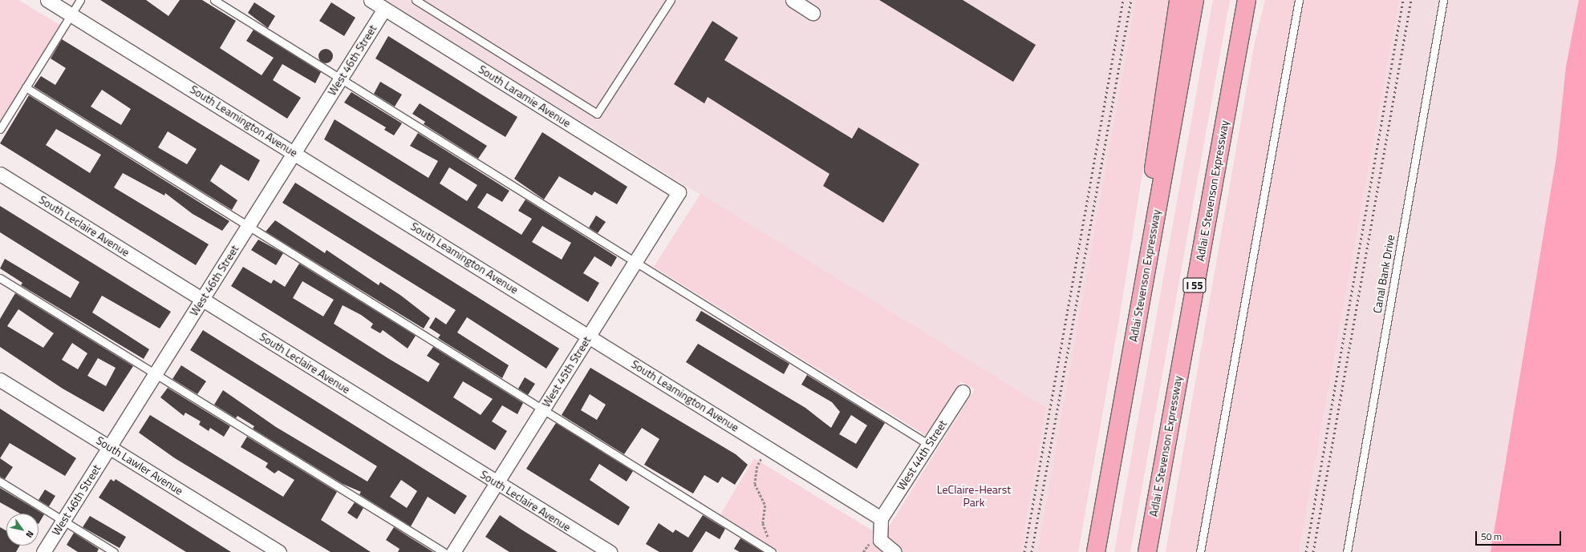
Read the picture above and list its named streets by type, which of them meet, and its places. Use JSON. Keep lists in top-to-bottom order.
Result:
{
  "streets": {
    "highway": ["Adlai E Stevenson Expressway", "Adlai Stevenson Expressway", "I 55"],
    "street": [
      "West 46th Street",
      "South Laramie Avenue",
      "South Leamington Avenue",
      "South Leclaire Avenue",
      "West 45th Street",
      "West 44th Street",
      "South Lawler Avenue"
    ],
    "lane": ["Canal Bank Drive"]
  },
  "crossings": [
    ["West 46th Street", "South Laramie Avenue"],
    ["West 46th Street", "South Leamington Avenue"],
    ["West 46th Street", "South Leclaire Avenue"],
    ["West 46th Street", "South Lawler Avenue"],
    ["South Laramie Avenue", "West 45th Street"],
    ["South Leamington Avenue", "West 45th Street"],
    ["South Leamington Avenue", "West 44th Street"],
    ["South Leclaire Avenue", "West 45th Street"]
  ],
  "parks": ["LeClaire-Hearst Park"],
  "scale_bar": "50 m",
  "north": "bottom right"
}
